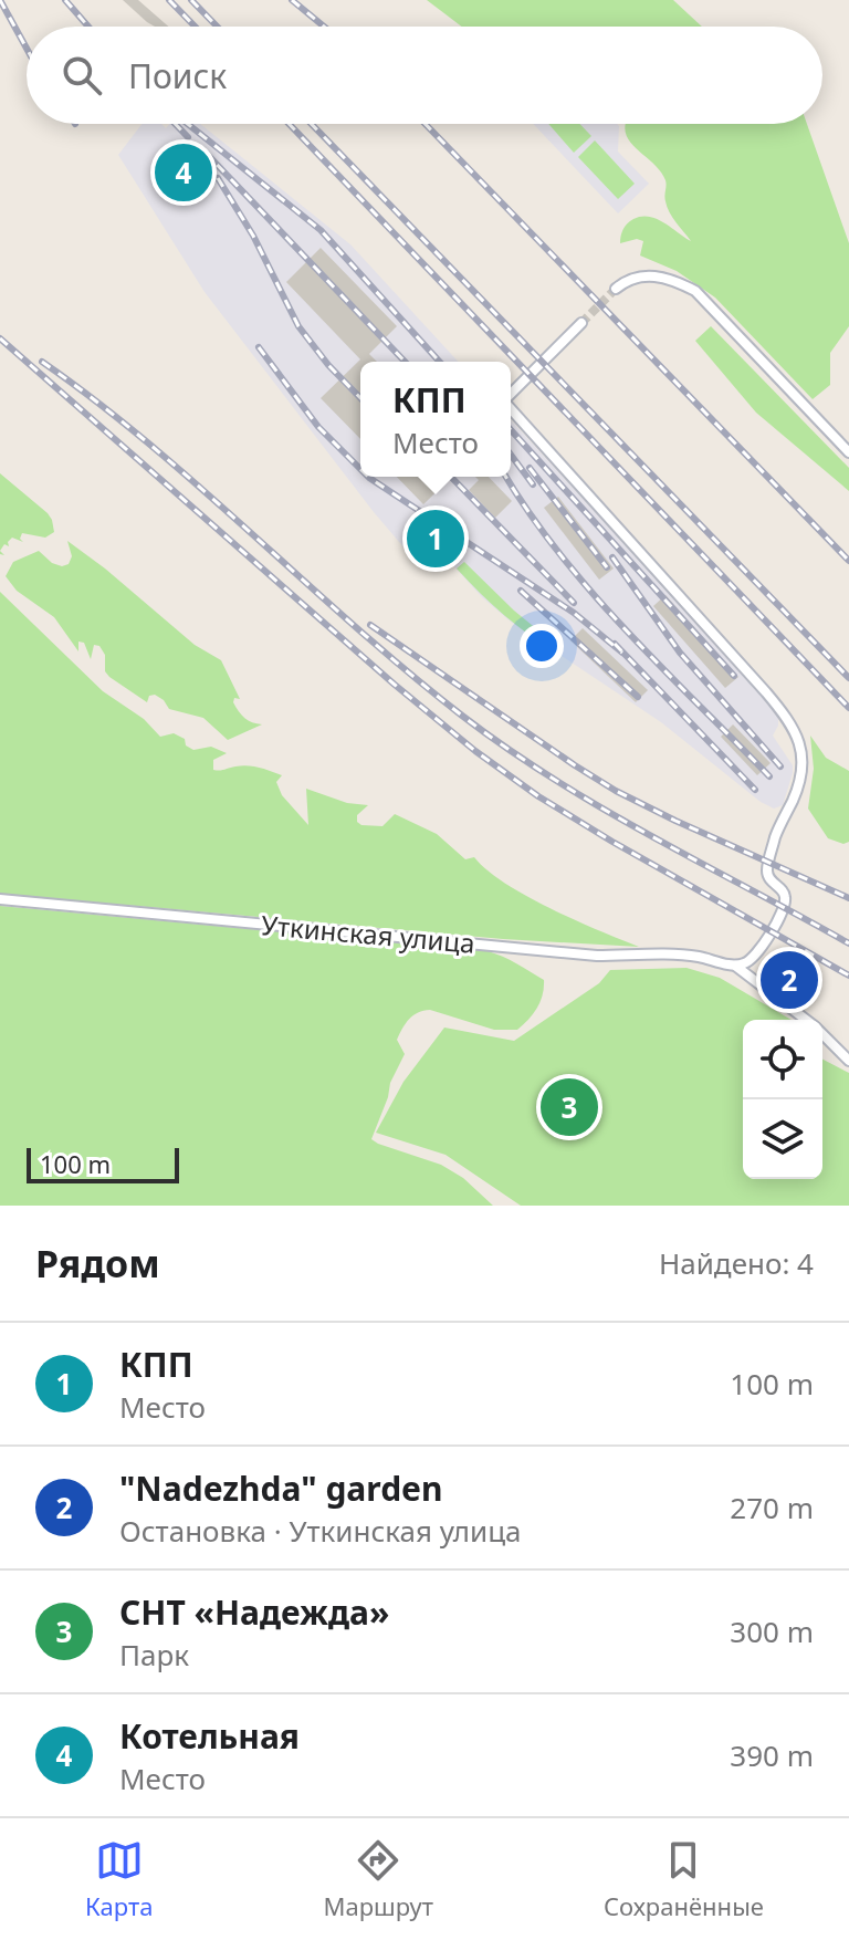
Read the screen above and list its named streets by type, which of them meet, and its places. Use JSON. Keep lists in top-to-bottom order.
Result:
{
  "streets": {
    "street": ["Уткинская улица"]
  },
  "scale_bar": "100 m",
  "page": {
    "search": "Поиск",
    "pins": [
      "4",
      "1",
      "2",
      "3"
    ],
    "popup": ["КПП", "Место"],
    "scale": "100 m",
    "heading": ["Рядом", "Найдено: 4"],
    "list": [
      {
        "mark": "1",
        "name": "КПП",
        "note": "Место",
        "value": "100 m"
      },
      {
        "mark": "2",
        "name": "\"Nadezhda\" garden",
        "note": "Остановка · Уткинская улица",
        "value": "270 m"
      },
      {
        "mark": "3",
        "name": "СНТ «Надежда»",
        "note": "Парк",
        "value": "300 m"
      },
      {
        "mark": "4",
        "name": "Котельная",
        "note": "Место",
        "value": "390 m"
      }
    ],
    "nav": ["Карта", "Маршрут", "Сохранённые"]
  }
}
